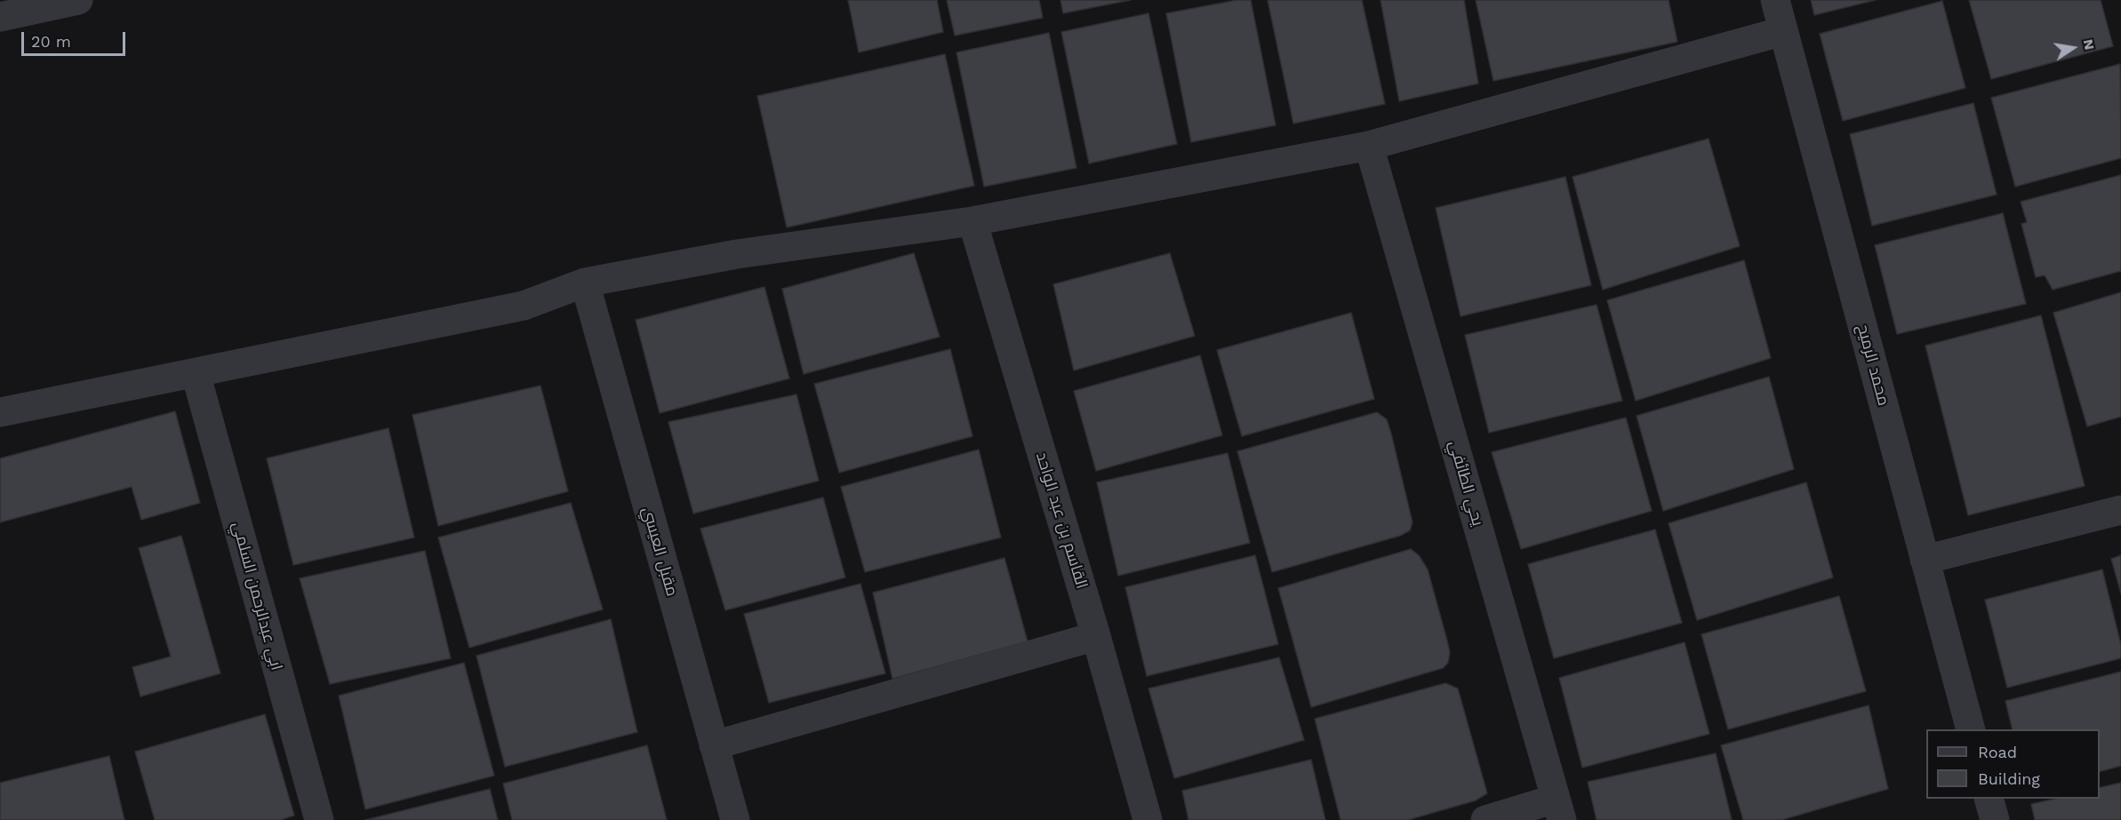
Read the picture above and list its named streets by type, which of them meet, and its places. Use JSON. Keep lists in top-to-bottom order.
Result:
{
  "streets": {
    "street": [
      "محمد الرميح",
      "يحي الطائفي",
      "القاسم بن عبد الواحد",
      "مقبل العيسي",
      "ابي عبدالرحمن السلمي"
    ]
  },
  "legend": ["Road", "Building"],
  "scale_bar": "20 m",
  "north": "right"
}
